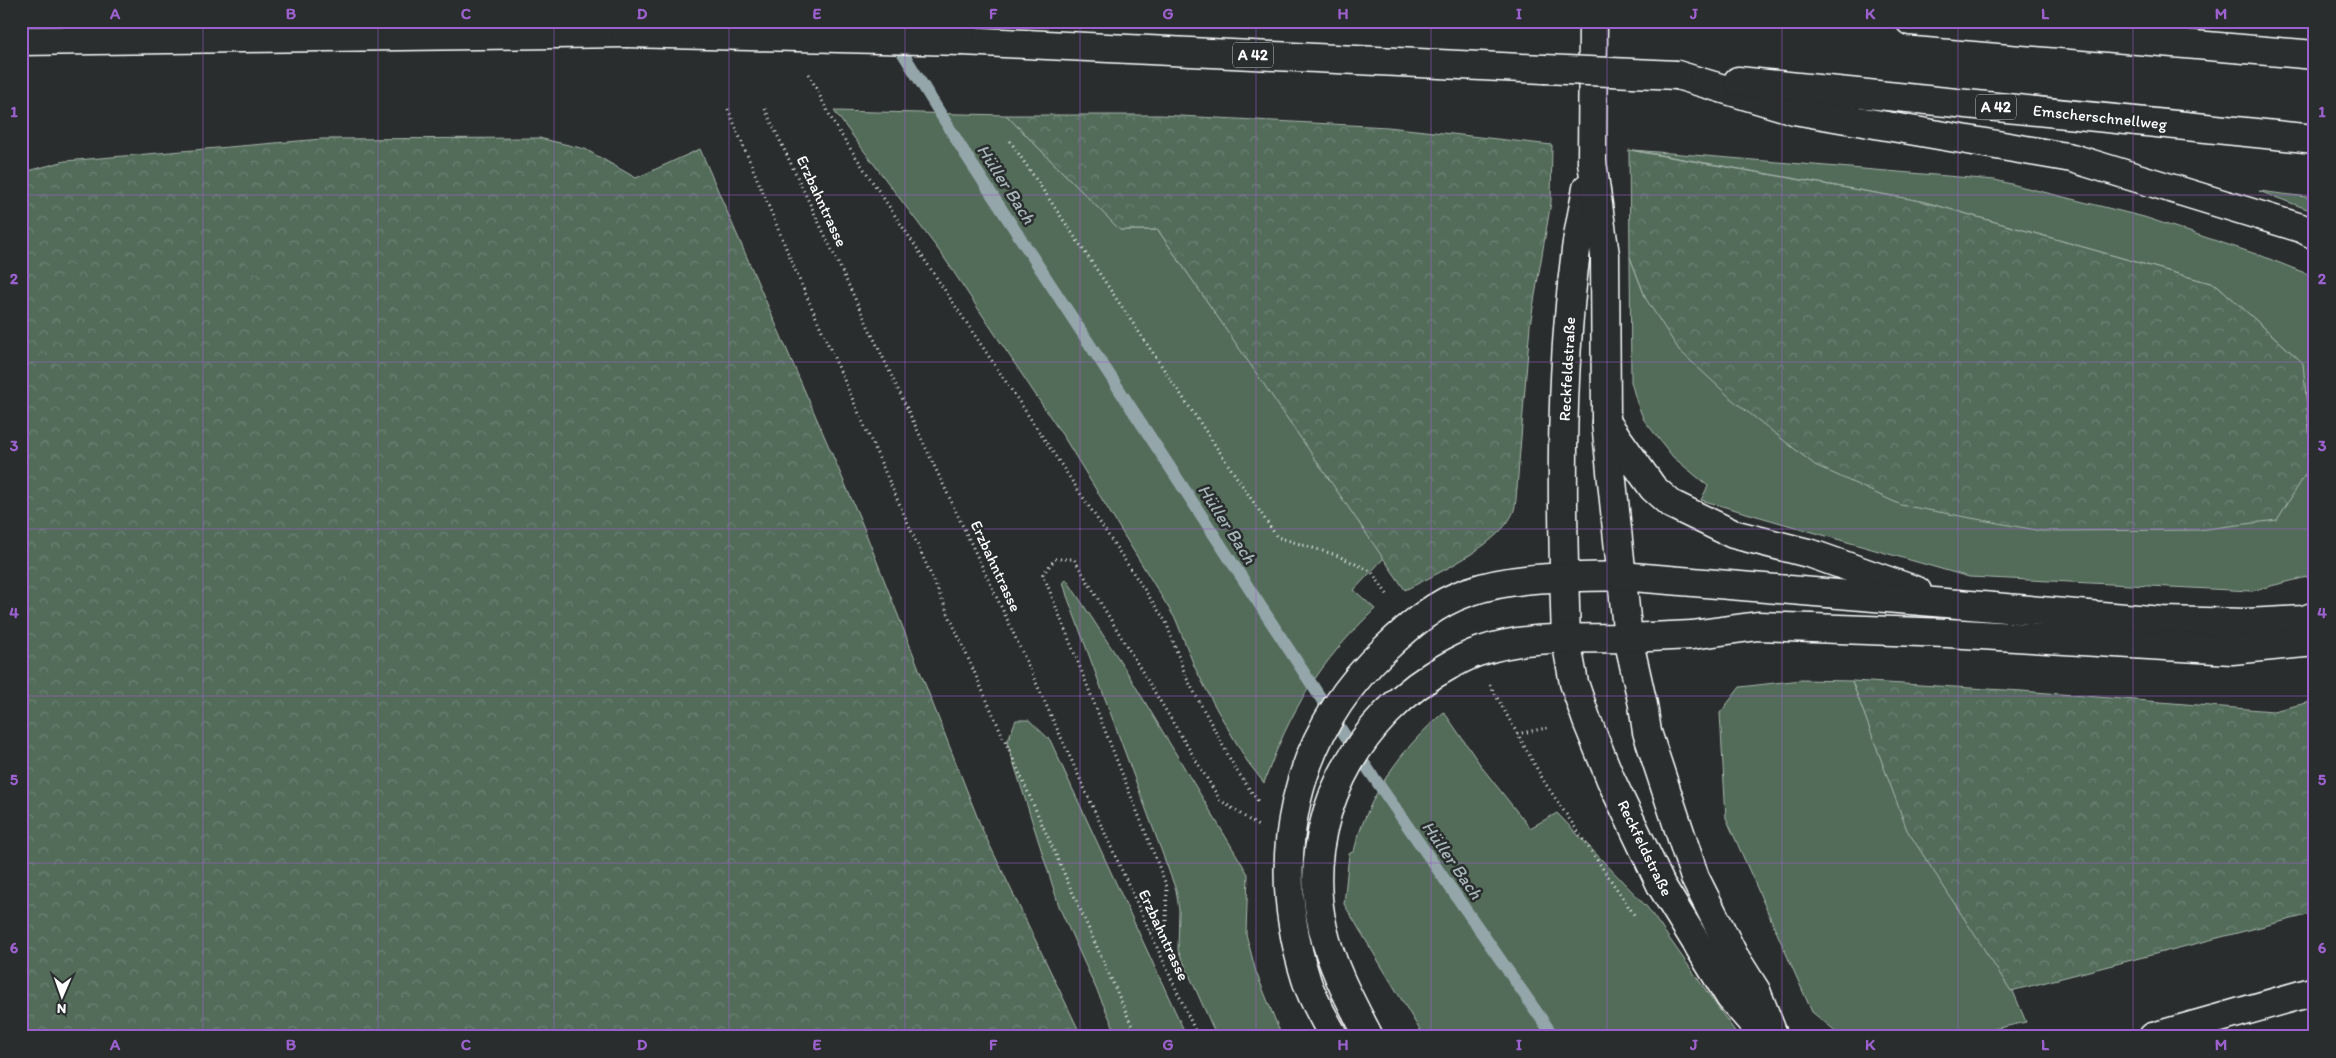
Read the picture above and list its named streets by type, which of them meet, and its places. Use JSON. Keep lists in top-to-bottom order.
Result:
{
  "streets": {
    "main road": ["A 42", "Emscherschnellweg", "Reckfeldstraße"],
    "path": ["Erzbahntrasse"]
  },
  "crossings": [
    ["A 42", "Emscherschnellweg"]
  ],
  "water": ["Hüller Bach"],
  "north": "bottom",
  "grid": {
    "columns": [
      "A",
      "B",
      "C",
      "D",
      "E",
      "F",
      "G",
      "H",
      "I",
      "J",
      "K",
      "L",
      "M"
    ],
    "rows": [
      "1",
      "2",
      "3",
      "4",
      "5",
      "6"
    ]
  }
}
